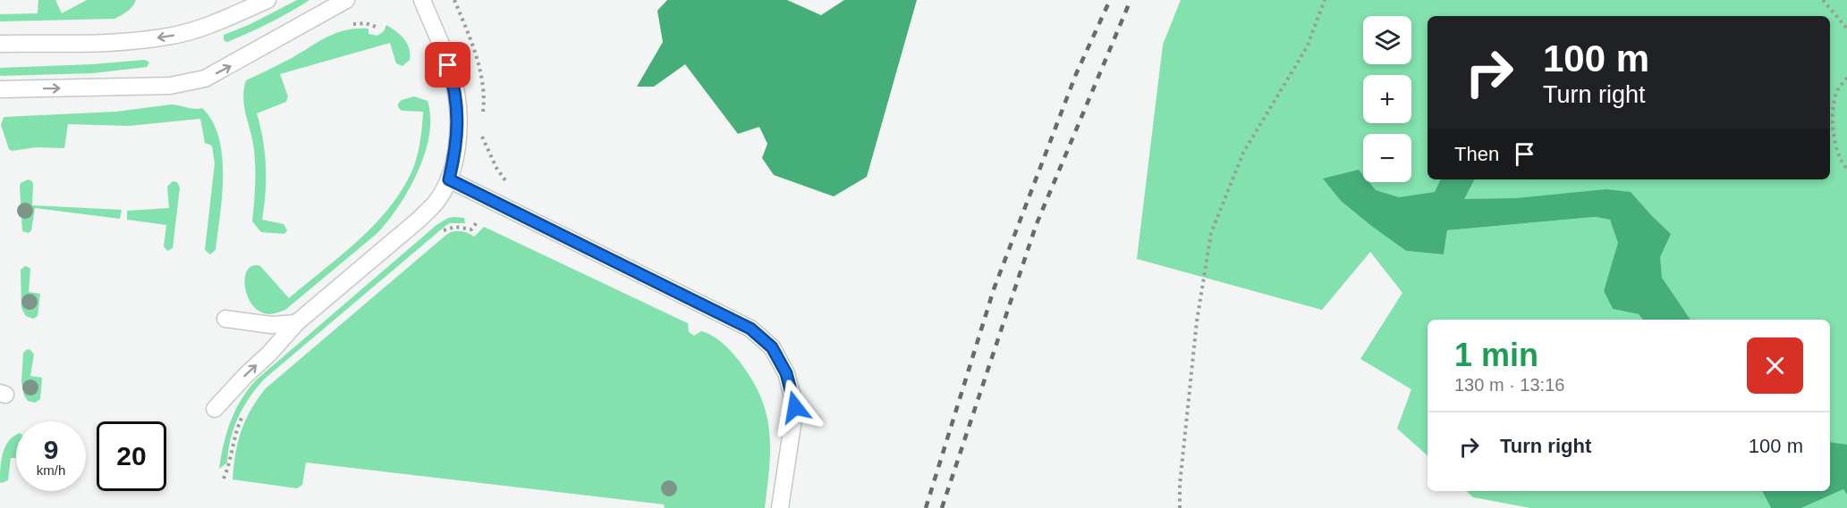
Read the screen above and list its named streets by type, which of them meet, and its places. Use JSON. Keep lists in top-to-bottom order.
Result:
{
  "page": {
    "map_buttons": ["+", "−"],
    "turn": ["100 m", "Turn right"],
    "then": "Then",
    "heading": ["1 min", "130 m · 13:16"],
    "list": [
      {
        "name": "Turn right",
        "value": "100 m"
      }
    ],
    "speed": "9 km/h",
    "limit": "20"
  }
}
